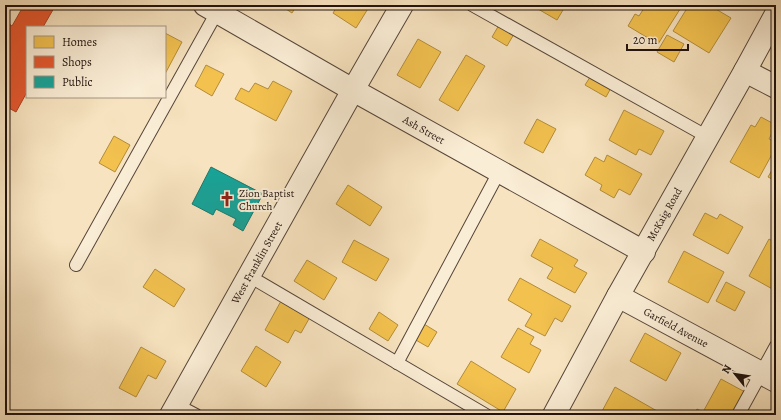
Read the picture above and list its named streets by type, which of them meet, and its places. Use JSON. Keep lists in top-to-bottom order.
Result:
{
  "streets": {
    "street": [
      "Ash Street",
      "McKaig Road",
      "West Franklin Street",
      "Garfield Avenue"
    ]
  },
  "crossings": [
    ["Ash Street", "McKaig Road"],
    ["Ash Street", "West Franklin Street"],
    ["McKaig Road", "Garfield Avenue"]
  ],
  "places": {
    "church": ["Zion Baptist Church"]
  },
  "legend": ["Homes", "Shops", "Public"],
  "scale_bar": "20 m",
  "north": "top left"
}
